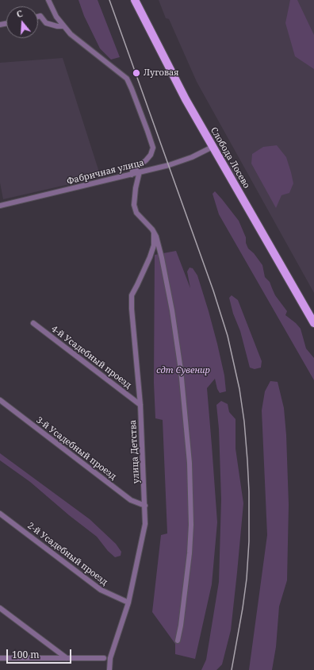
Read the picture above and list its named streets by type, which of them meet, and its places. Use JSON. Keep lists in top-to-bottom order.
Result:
{
  "streets": {
    "main road": ["Слобода Лосево"],
    "street": [
      "Фабричная улица",
      "4-й Усадебный проезд",
      "3-й Усадебный проезд",
      "улица Детства",
      "2-й Усадебный проезд"
    ]
  },
  "crossings": [
    ["Слобода Лосево", "Фабричная улица"],
    ["4-й Усадебный проезд", "улица Детства"],
    ["3-й Усадебный проезд", "улица Детства"],
    ["улица Детства", "2-й Усадебный проезд"]
  ],
  "parks": ["сдт Сувенир"],
  "places": ["Луговая"],
  "scale_bar": "100 m",
  "north": "top"
}
